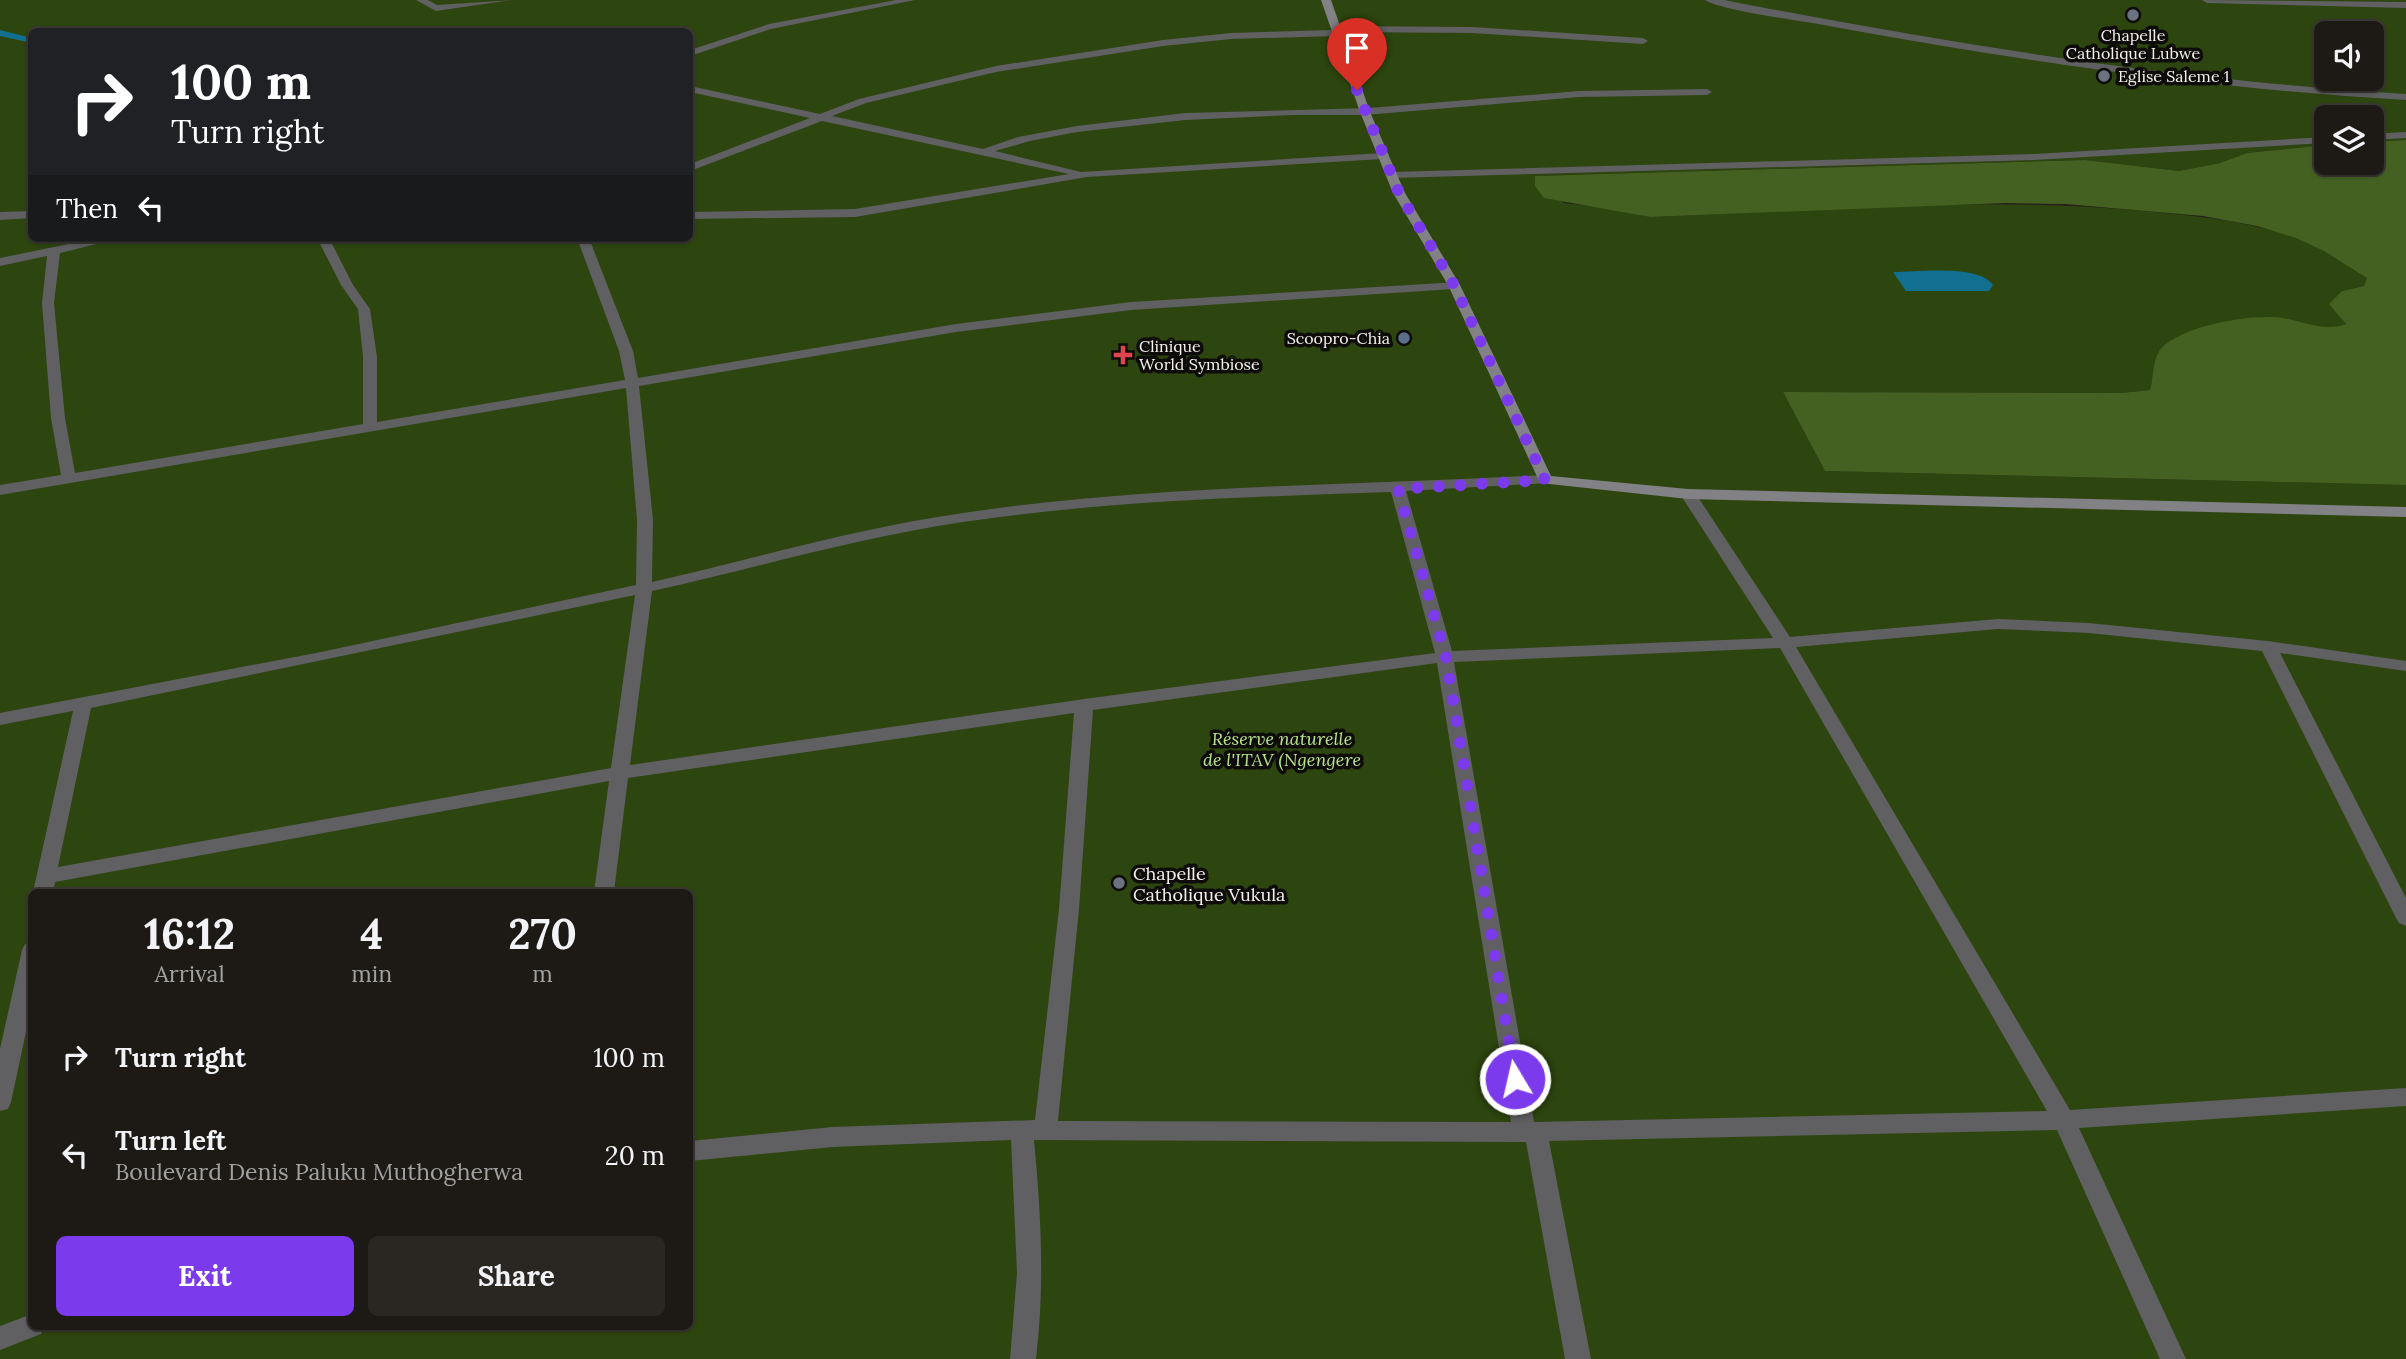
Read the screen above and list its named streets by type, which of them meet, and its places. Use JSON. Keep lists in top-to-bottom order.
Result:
{
  "parks": ["Réserve naturelle de l'ITAV (Ngengere"],
  "places": {
    "other": [
      "Chapelle Catholique Lubwe",
      "Eglise Saleme 1",
      "Scoopro-Chia",
      "Chapelle Catholique Vukula"
    ],
    "health": ["Clinique World Symbiose"]
  },
  "page": {
    "turn": ["100 m", "Turn right"],
    "then": "Then",
    "eta": [
      "16:12",
      "Arrival",
      "4",
      "min",
      "270",
      "m"
    ],
    "list": [
      {
        "name": "Turn right",
        "value": "100 m"
      },
      {
        "name": "Turn left",
        "note": "Boulevard Denis Paluku Muthogherwa",
        "value": "20 m"
      }
    ],
    "buttons": ["Exit", "Share"]
  }
}
